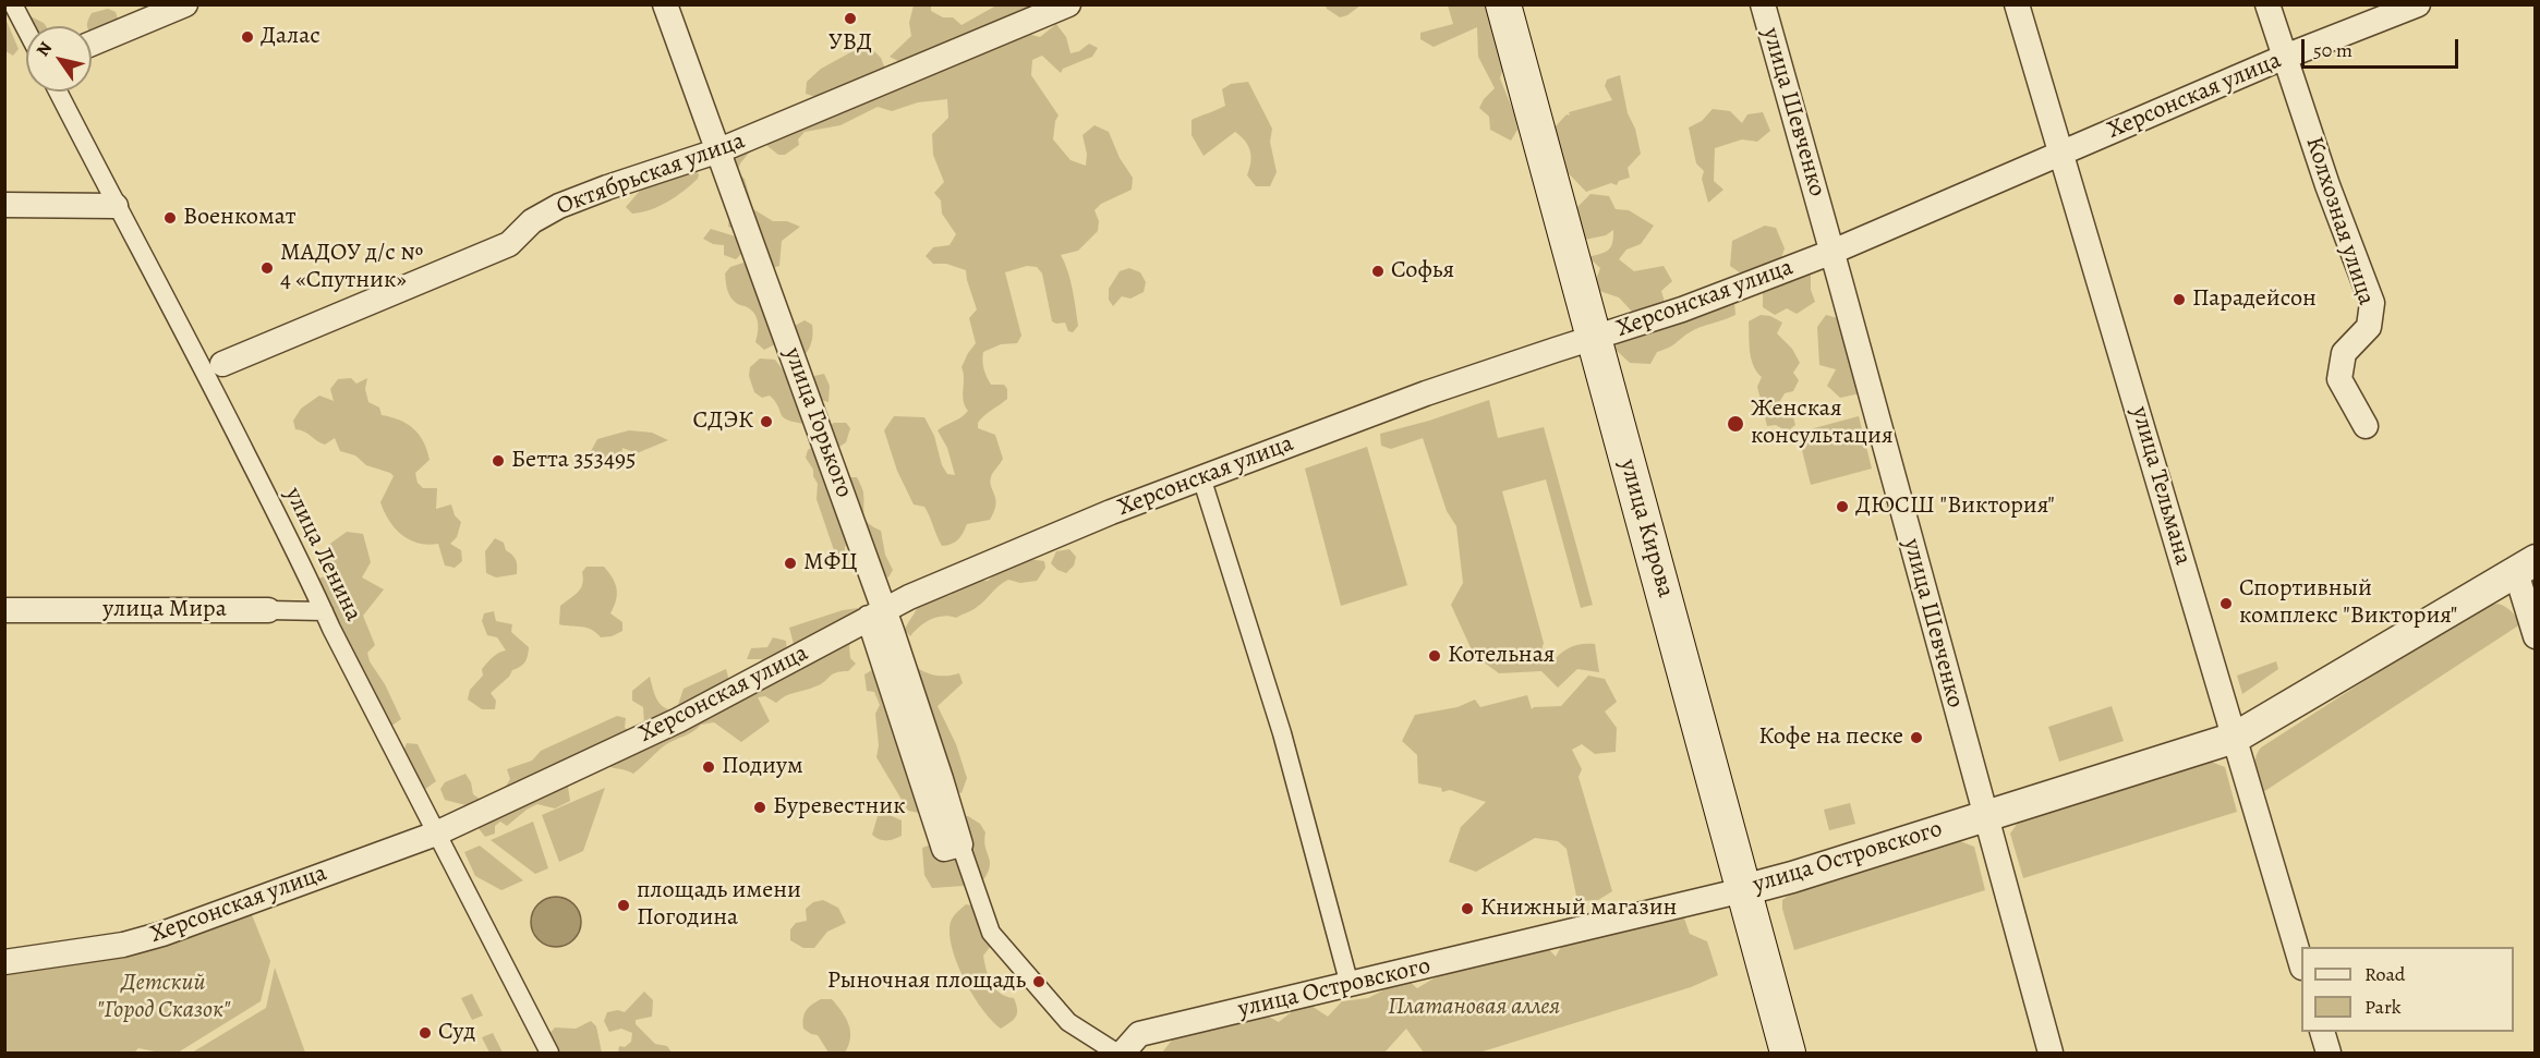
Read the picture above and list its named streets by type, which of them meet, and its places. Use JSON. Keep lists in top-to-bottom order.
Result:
{
  "streets": {
    "main road": ["улица Кирова"],
    "street": [
      "Херсонская улица",
      "улица Шевченко",
      "Октябрьская улица",
      "Колхозная улица",
      "улица Горького",
      "улица Тельмана",
      "улица Ленина",
      "улица Мира",
      "улица Островского"
    ]
  },
  "crossings": [
    ["Херсонская улица", "улица Шевченко"],
    ["Херсонская улица", "Колхозная улица"],
    ["Херсонская улица", "улица Горького"],
    ["Херсонская улица", "улица Тельмана"],
    ["Херсонская улица", "улица Кирова"],
    ["Херсонская улица", "улица Ленина"],
    ["улица Шевченко", "улица Островского"],
    ["Октябрьская улица", "улица Горького"],
    ["Октябрьская улица", "улица Ленина"],
    ["улица Тельмана", "улица Островского"],
    ["улица Кирова", "улица Островского"],
    ["улица Ленина", "улица Мира"]
  ],
  "parks": ["Детский \"Город Сказок\"", "Платановая аллея"],
  "places": [
    "УВД",
    "Далас",
    "Военкомат",
    "МАДОУ д/с № 4 «Спутник»",
    "Софья",
    "Парадейсон",
    "СДЭК",
    "Женская консультация",
    "Бетта 353495",
    "ДЮСШ \"Виктория\"",
    "МФЦ",
    "Спортивный комплекс \"Виктория\"",
    "Котельная",
    "Кофе на песке",
    "Подиум",
    "Буревестник",
    "площадь имени Погодина",
    "Книжный магазин",
    "Рыночная площадь",
    "Суд"
  ],
  "legend": ["Road", "Park"],
  "scale_bar": "50 m",
  "north": "top left"
}
